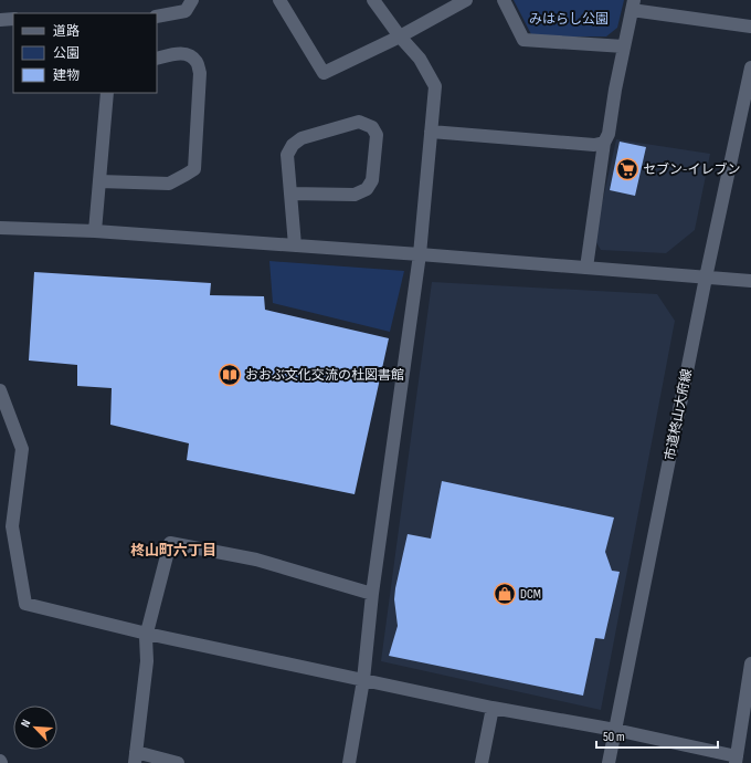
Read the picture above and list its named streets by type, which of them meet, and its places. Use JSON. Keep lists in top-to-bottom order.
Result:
{
  "streets": {
    "street": ["市道柊山大府線"]
  },
  "districts": ["柊山町六丁目"],
  "parks": ["みはらし公園"],
  "places": {
    "supermarket": ["セブン-イレブン"],
    "library": ["おおぶ文化交流の杜図書館"],
    "shop": ["DCM"]
  },
  "legend": ["道路", "公園", "建物"],
  "scale_bar": "50 m",
  "north": "top left"
}
